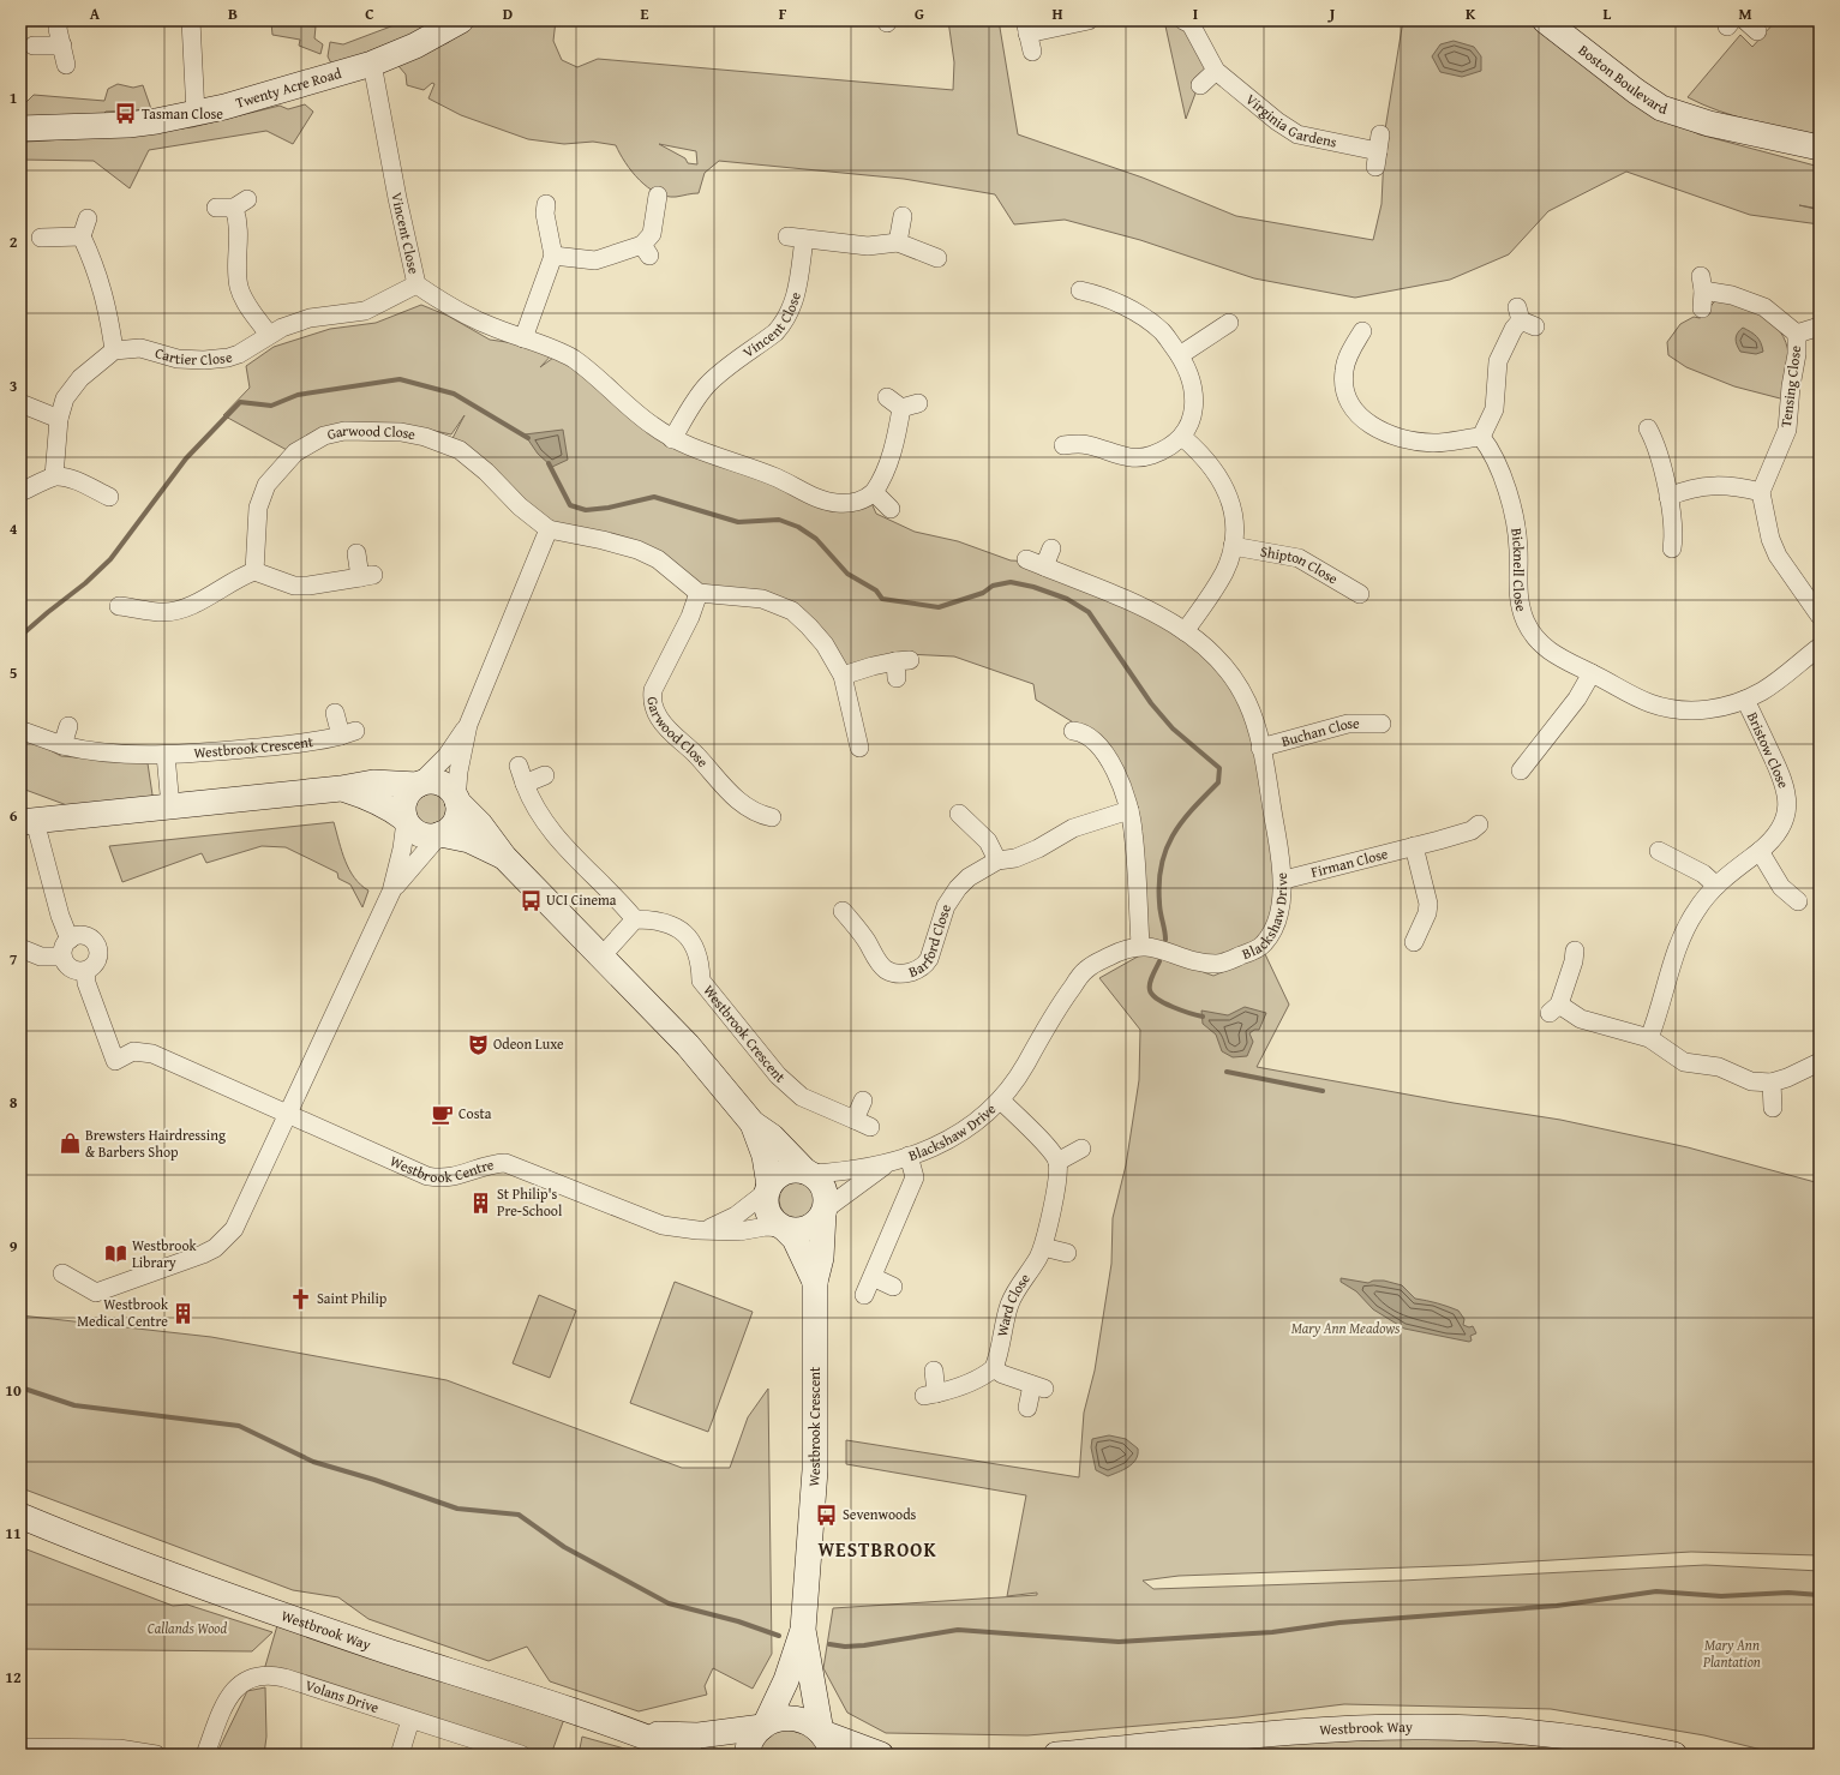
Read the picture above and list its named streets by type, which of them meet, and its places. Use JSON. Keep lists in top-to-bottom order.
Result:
{
  "streets": {
    "street": [
      "Boston Boulevard",
      "Twenty Acre Road",
      "Virginia Gardens",
      "Vincent Close",
      "Cartier Close",
      "Tensing Close",
      "Garwood Close",
      "Shipton Close",
      "Bicknell Close",
      "Buchan Close",
      "Westbrook Crescent",
      "Bristow Close",
      "Firman Close",
      "Blackshaw Drive",
      "Barford Close",
      "Westbrook Centre",
      "Ward Close",
      "Westbrook Way",
      "Volans Drive"
    ]
  },
  "crossings": [
    ["Twenty Acre Road", "Vincent Close"],
    ["Vincent Close", "Cartier Close"],
    ["Bicknell Close", "Bristow Close"],
    ["Buchan Close", "Blackshaw Drive"],
    ["Westbrook Crescent", "Blackshaw Drive"],
    ["Westbrook Crescent", "Westbrook Centre"],
    ["Westbrook Crescent", "Westbrook Way"],
    ["Firman Close", "Blackshaw Drive"],
    ["Blackshaw Drive", "Westbrook Centre"]
  ],
  "districts": ["WESTBROOK"],
  "parks": ["Mary Ann Meadows", "Callands Wood", "Mary Ann Plantation"],
  "places": {
    "bus stop": ["Tasman Close", "UCI Cinema", "Sevenwoods"],
    "theatre": ["Odeon Luxe"],
    "cafe": ["Costa"],
    "shop": ["Brewsters Hairdressing & Barbers Shop"],
    "building": ["St Philip's Pre-School", "Westbrook Medical Centre"],
    "library": ["Westbrook Library"],
    "church": ["Saint Philip"]
  },
  "grid": {
    "columns": [
      "A",
      "B",
      "C",
      "D",
      "E",
      "F",
      "G",
      "H",
      "I",
      "J",
      "K",
      "L",
      "M"
    ],
    "rows": [
      "1",
      "2",
      "3",
      "4",
      "5",
      "6",
      "7",
      "8",
      "9",
      "10",
      "11",
      "12"
    ]
  }
}
